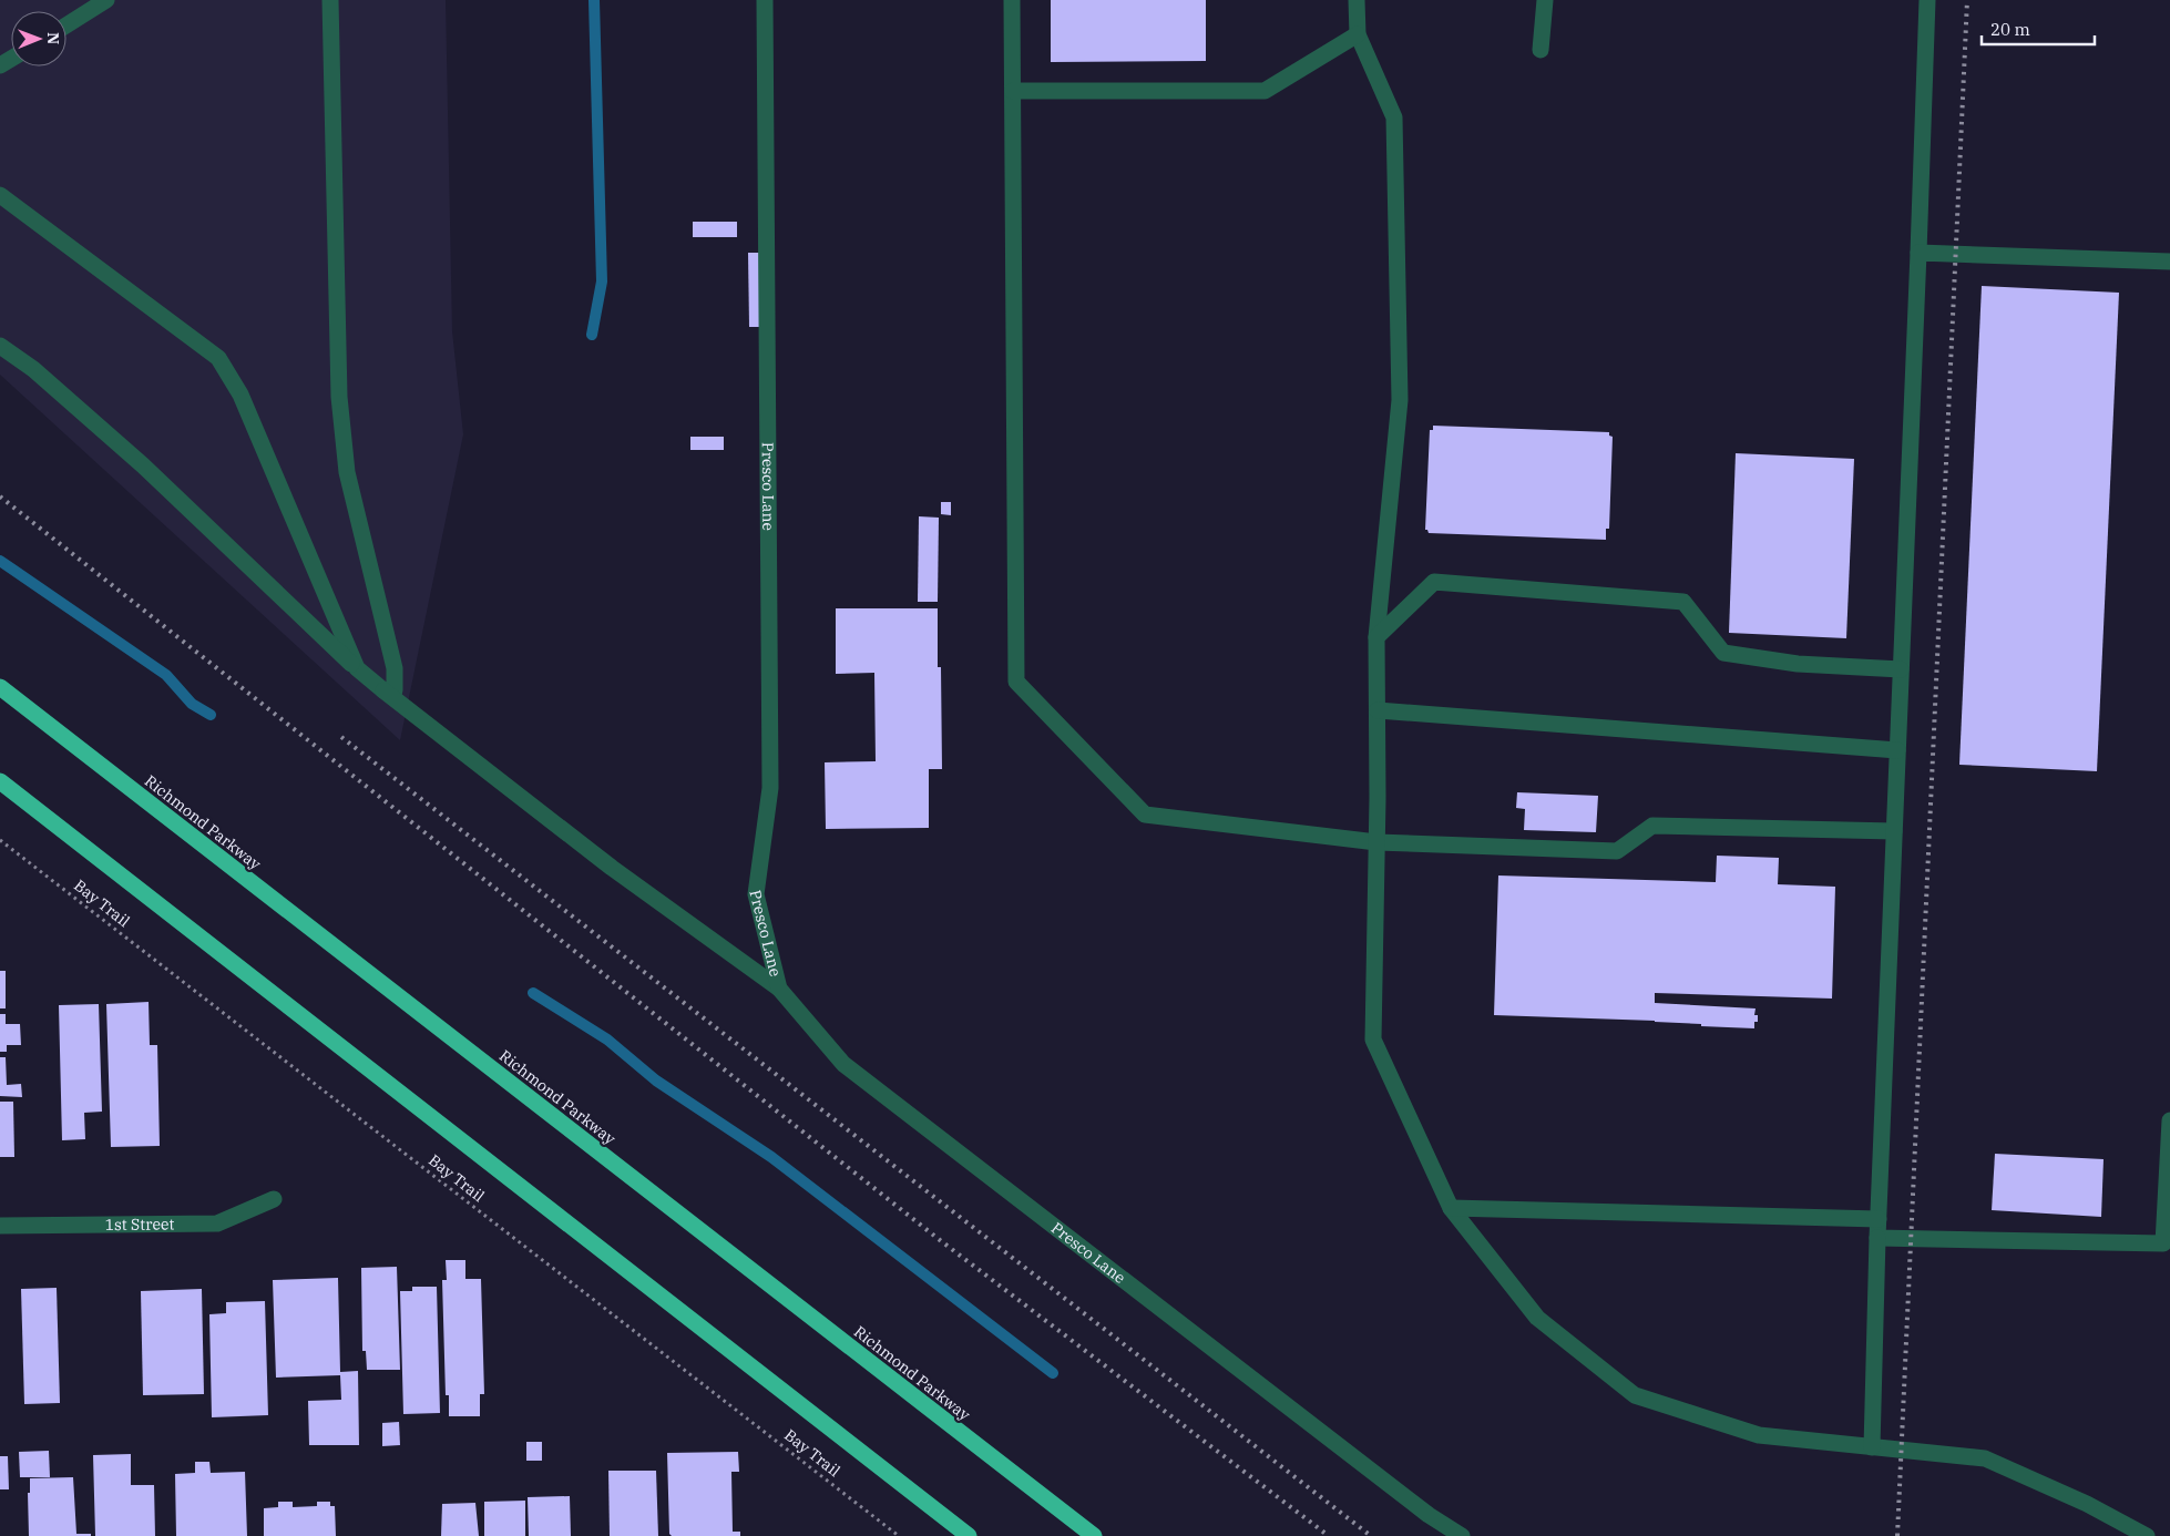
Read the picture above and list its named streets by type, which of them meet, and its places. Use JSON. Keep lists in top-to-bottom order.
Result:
{
  "streets": {
    "highway": ["Richmond Parkway"],
    "street": ["Presco Lane", "1st Street"],
    "path": ["Bay Trail"]
  },
  "scale_bar": "20 m",
  "north": "right"
}
